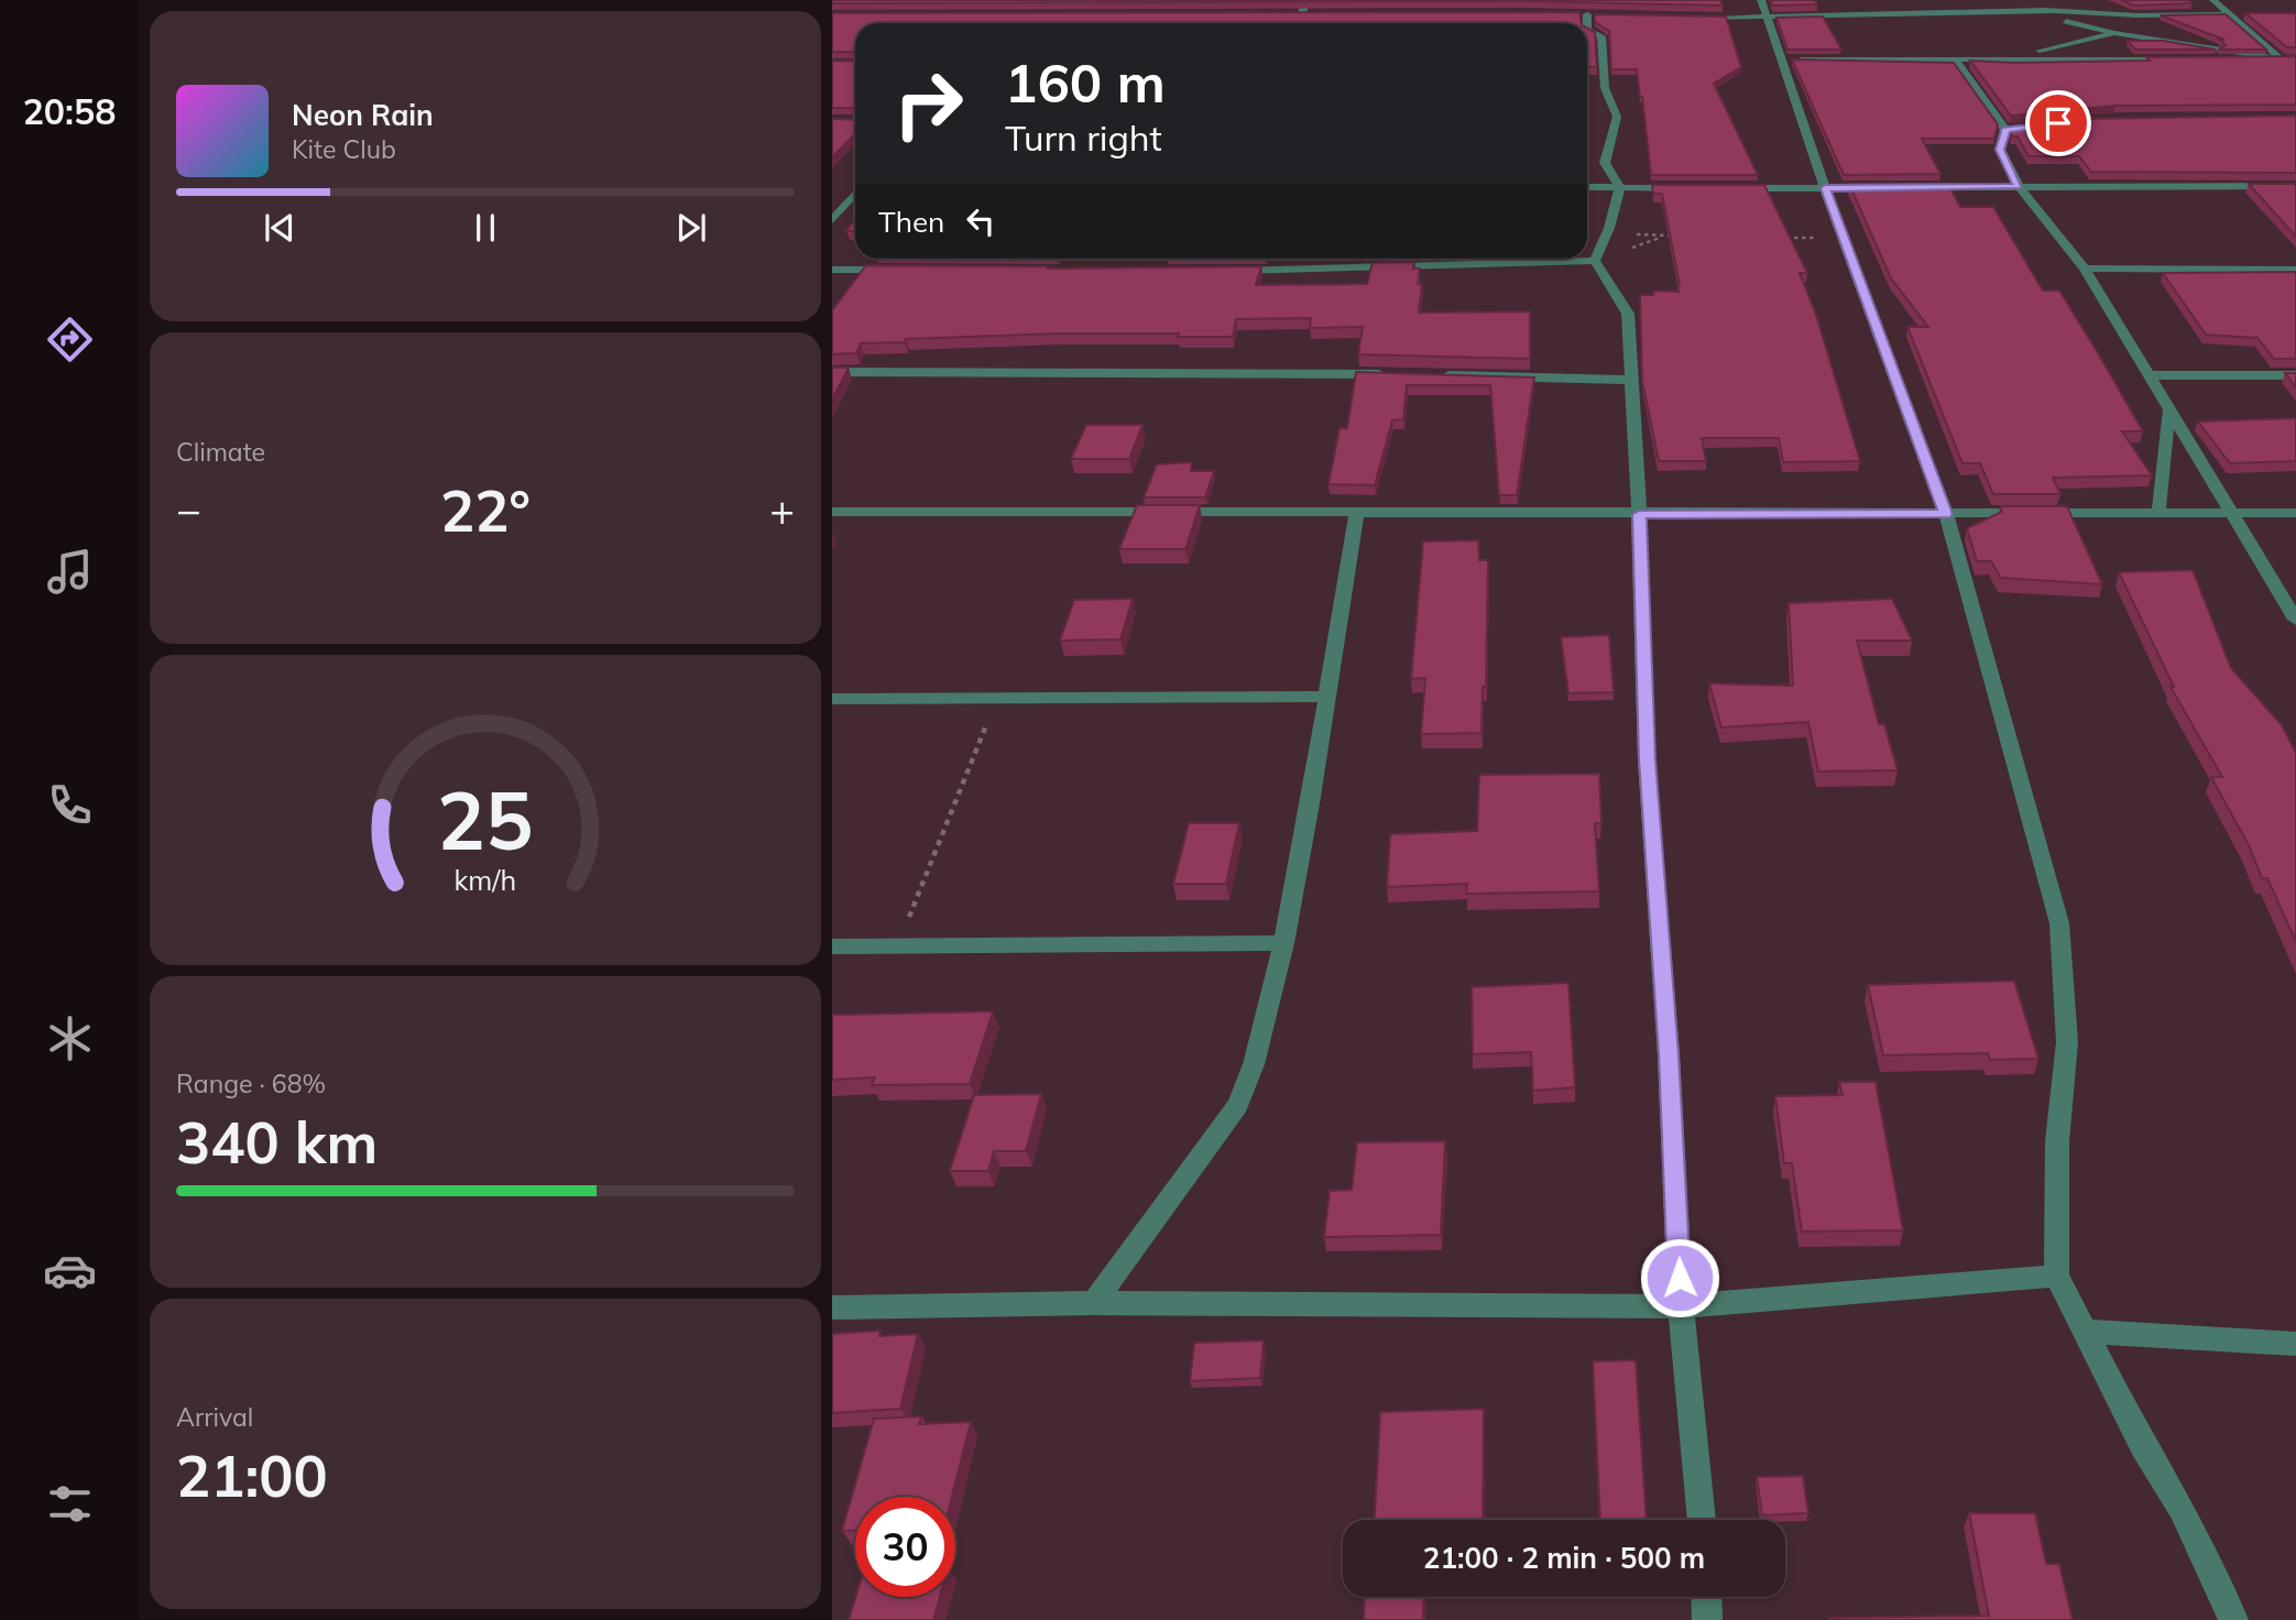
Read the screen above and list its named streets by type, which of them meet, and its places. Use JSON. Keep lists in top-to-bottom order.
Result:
{
  "page": {
    "tabs": "20:58",
    "turn": ["160 m", "Turn right"],
    "song": ["Neon Rain", "Kite Club"],
    "then": "Then",
    "tile": [
      "Climate",
      ["Range · 68%", "340 km"],
      ["Arrival", "21:00"]
    ],
    "heat": ["−", "22°", "+"],
    "limit": "30",
    "trip": "21:00 · 2 min · 500 m",
    "gauge": ["25", "km/h"]
  }
}
